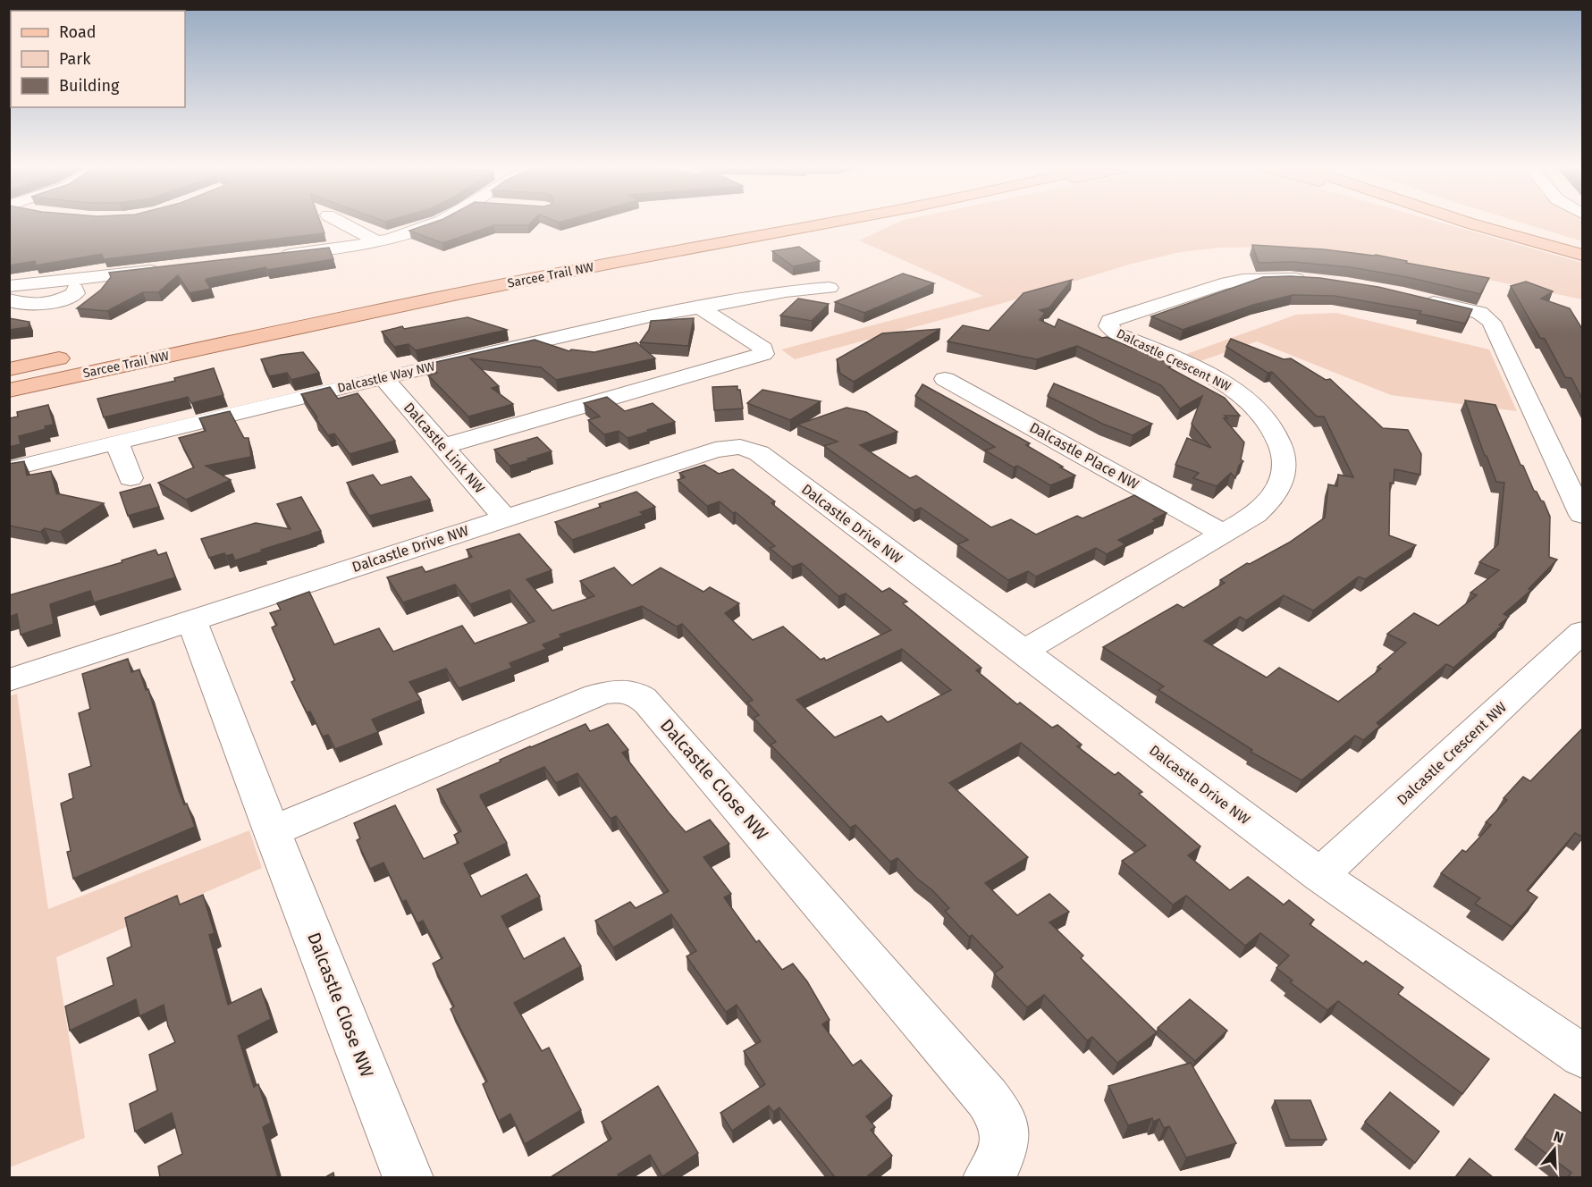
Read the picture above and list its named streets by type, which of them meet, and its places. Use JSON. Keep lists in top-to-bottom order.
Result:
{
  "streets": {
    "main road": ["Sarcee Trail NW"],
    "street": [
      "Dalcastle Crescent NW",
      "Dalcastle Way NW",
      "Dalcastle Link NW",
      "Dalcastle Place NW",
      "Dalcastle Drive NW",
      "Dalcastle Close NW"
    ]
  },
  "crossings": [
    ["Dalcastle Crescent NW", "Dalcastle Place NW"],
    ["Dalcastle Crescent NW", "Dalcastle Drive NW"],
    ["Dalcastle Way NW", "Dalcastle Link NW"],
    ["Dalcastle Link NW", "Dalcastle Drive NW"],
    ["Dalcastle Drive NW", "Dalcastle Close NW"]
  ],
  "legend": ["Road", "Park", "Building"],
  "north": "top"
}
